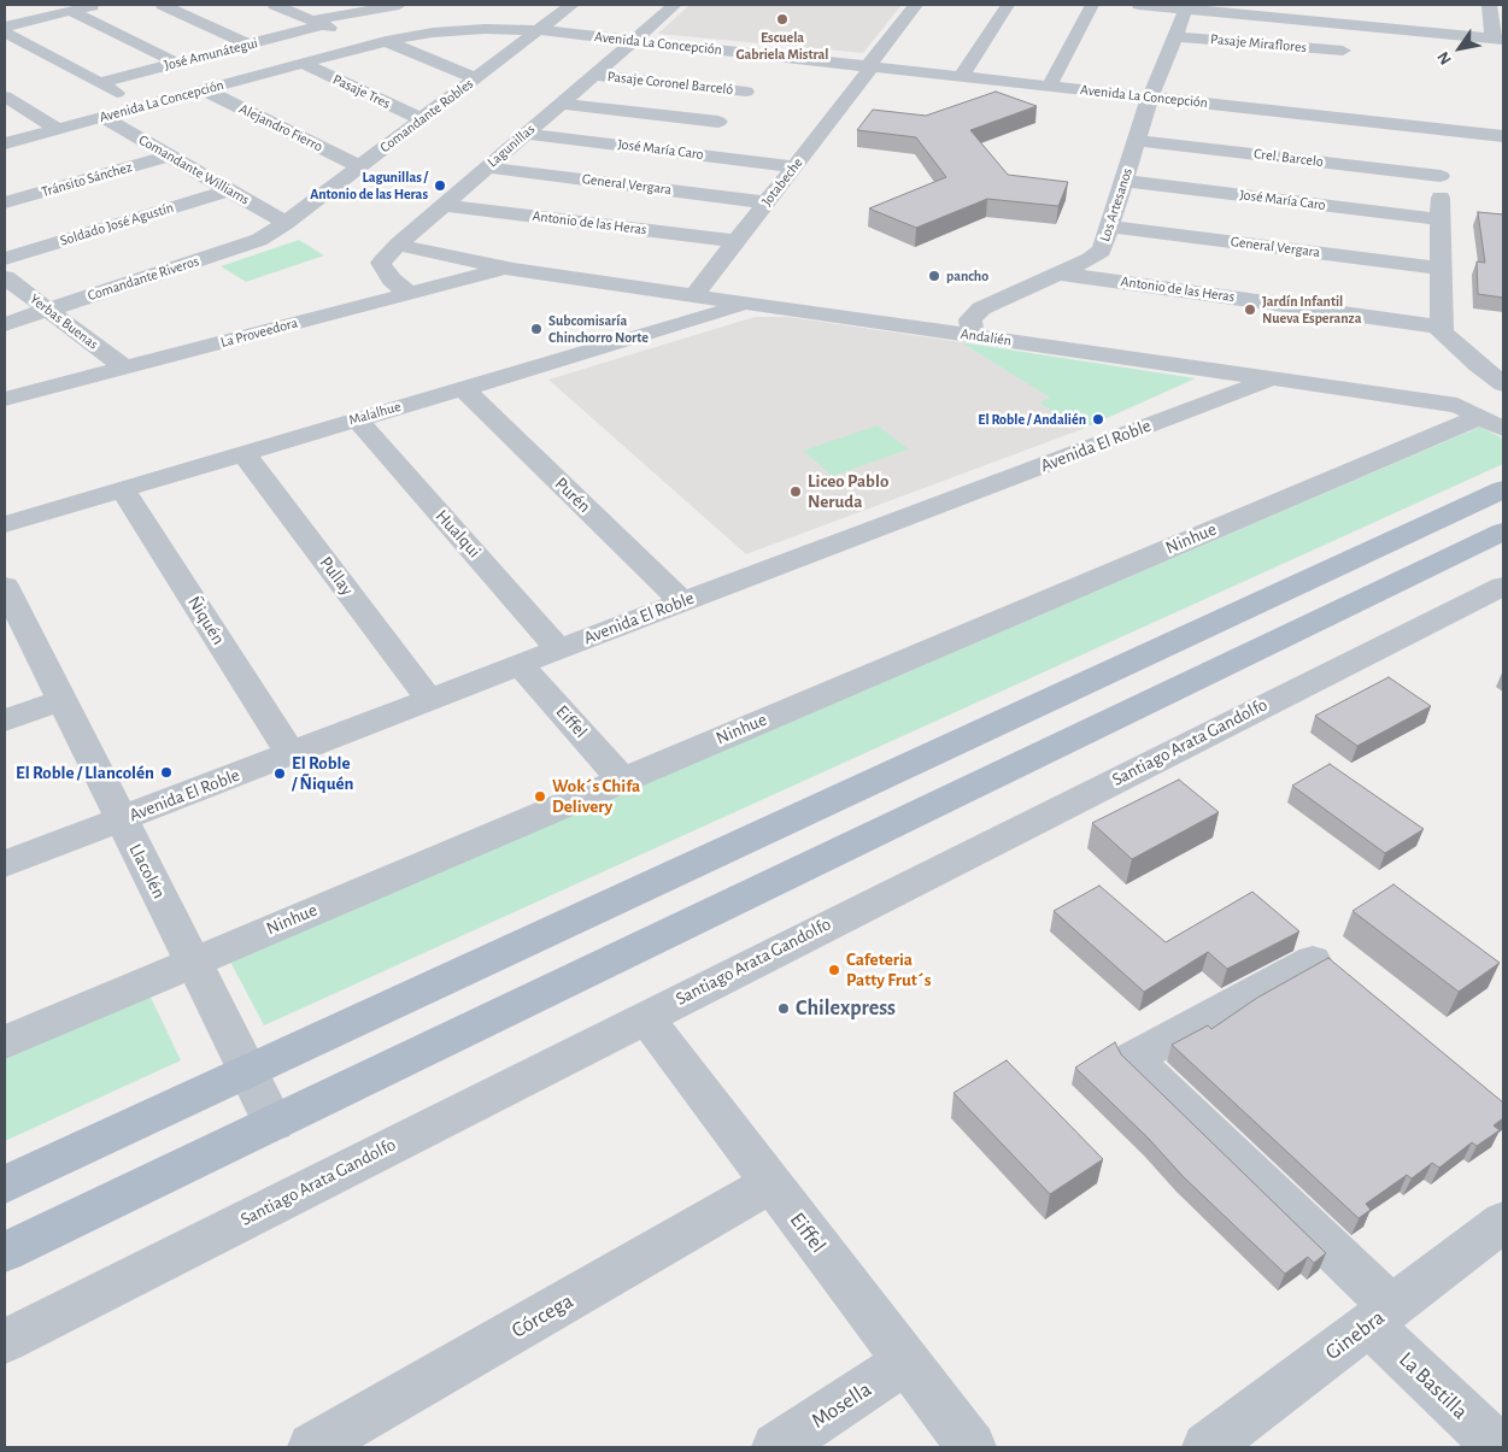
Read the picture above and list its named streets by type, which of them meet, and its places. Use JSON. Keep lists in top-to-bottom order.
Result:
{
  "streets": {
    "street": [
      "Avenida La Concepción",
      "Pasaje Miraflores",
      "José Amunátegui",
      "Pasaje Coronel Barceló",
      "Pasaje Tres",
      "Comandante Robles",
      "Alejandro Fierro",
      "Lagunillas",
      "José María Caro",
      "Crel. Barcelo",
      "Comandante Williams",
      "Tránsito Sánchez",
      "Jotabeche",
      "General Vergara",
      "Los Artesanos",
      "Antonio de las Heras",
      "Soldado José Agustín",
      "Comandante Riveros",
      "Yerbas Buenas",
      "La Proveedora",
      "Andalién",
      "Malalhue",
      "Avenida El Roble",
      "Purén",
      "Hualqui",
      "Ninhue",
      "Pullay",
      "Ñiquén",
      "Eiffel",
      "Santiago Arata Gandolfo",
      "Llacolén",
      "Córcega",
      "Ginebra",
      "La Bastilla",
      "Mosella"
    ]
  },
  "crossings": [
    ["Avenida La Concepción", "Pasaje Tres"],
    ["Avenida La Concepción", "Comandante Robles"],
    ["Avenida La Concepción", "Alejandro Fierro"],
    ["Avenida La Concepción", "Lagunillas"],
    ["Avenida La Concepción", "Crel. Barcelo"],
    ["Avenida La Concepción", "Comandante Williams"],
    ["Avenida La Concepción", "Jotabeche"],
    ["Avenida La Concepción", "Los Artesanos"],
    ["Pasaje Miraflores", "Los Artesanos"],
    ["Pasaje Coronel Barceló", "Lagunillas"],
    ["Pasaje Tres", "Comandante Robles"],
    ["Comandante Robles", "Alejandro Fierro"],
    ["Comandante Robles", "Comandante Williams"],
    ["Comandante Robles", "Comandante Riveros"],
    ["Lagunillas", "José María Caro"],
    ["Lagunillas", "General Vergara"],
    ["Lagunillas", "Antonio de las Heras"],
    ["Lagunillas", "La Proveedora"],
    ["José María Caro", "Jotabeche"],
    ["José María Caro", "Los Artesanos"],
    ["Crel. Barcelo", "Los Artesanos"],
    ["Comandante Williams", "Tránsito Sánchez"],
    ["Comandante Williams", "Soldado José Agustín"],
    ["Comandante Williams", "Comandante Riveros"],
    ["Jotabeche", "General Vergara"],
    ["Jotabeche", "Antonio de las Heras"],
    ["Jotabeche", "Andalién"],
    ["General Vergara", "Los Artesanos"],
    ["Los Artesanos", "Antonio de las Heras"],
    ["Los Artesanos", "Andalién"],
    ["Comandante Riveros", "Yerbas Buenas"],
    ["Yerbas Buenas", "La Proveedora"],
    ["La Proveedora", "Andalién"],
    ["Andalién", "Malalhue"],
    ["Andalién", "Avenida El Roble"],
    ["Andalién", "Ninhue"],
    ["Malalhue", "Purén"],
    ["Malalhue", "Hualqui"],
    ["Malalhue", "Pullay"],
    ["Malalhue", "Ñiquén"],
    ["Avenida El Roble", "Purén"],
    ["Avenida El Roble", "Hualqui"],
    ["Avenida El Roble", "Pullay"],
    ["Avenida El Roble", "Ñiquén"],
    ["Avenida El Roble", "Eiffel"],
    ["Avenida El Roble", "Llacolén"],
    ["Ninhue", "Eiffel"],
    ["Ninhue", "Llacolén"],
    ["Eiffel", "Santiago Arata Gandolfo"],
    ["Eiffel", "Córcega"],
    ["Eiffel", "Mosella"],
    ["Ginebra", "La Bastilla"]
  ],
  "places": [
    "Escuela Gabriela Mistral",
    "Lagunillas / Antonio de las Heras",
    "pancho",
    "Jardín Infantil Nueva Esperanza",
    "Subcomisaría Chinchorro Norte",
    "El Roble / Andalién",
    "Liceo Pablo Neruda",
    "El Roble / Llancolén",
    "El Roble / Ñiquén",
    "Wok´s Chifa Delivery",
    "Cafeteria Patty Frut´s",
    "Chilexpress"
  ],
  "north": "bottom left"
}
